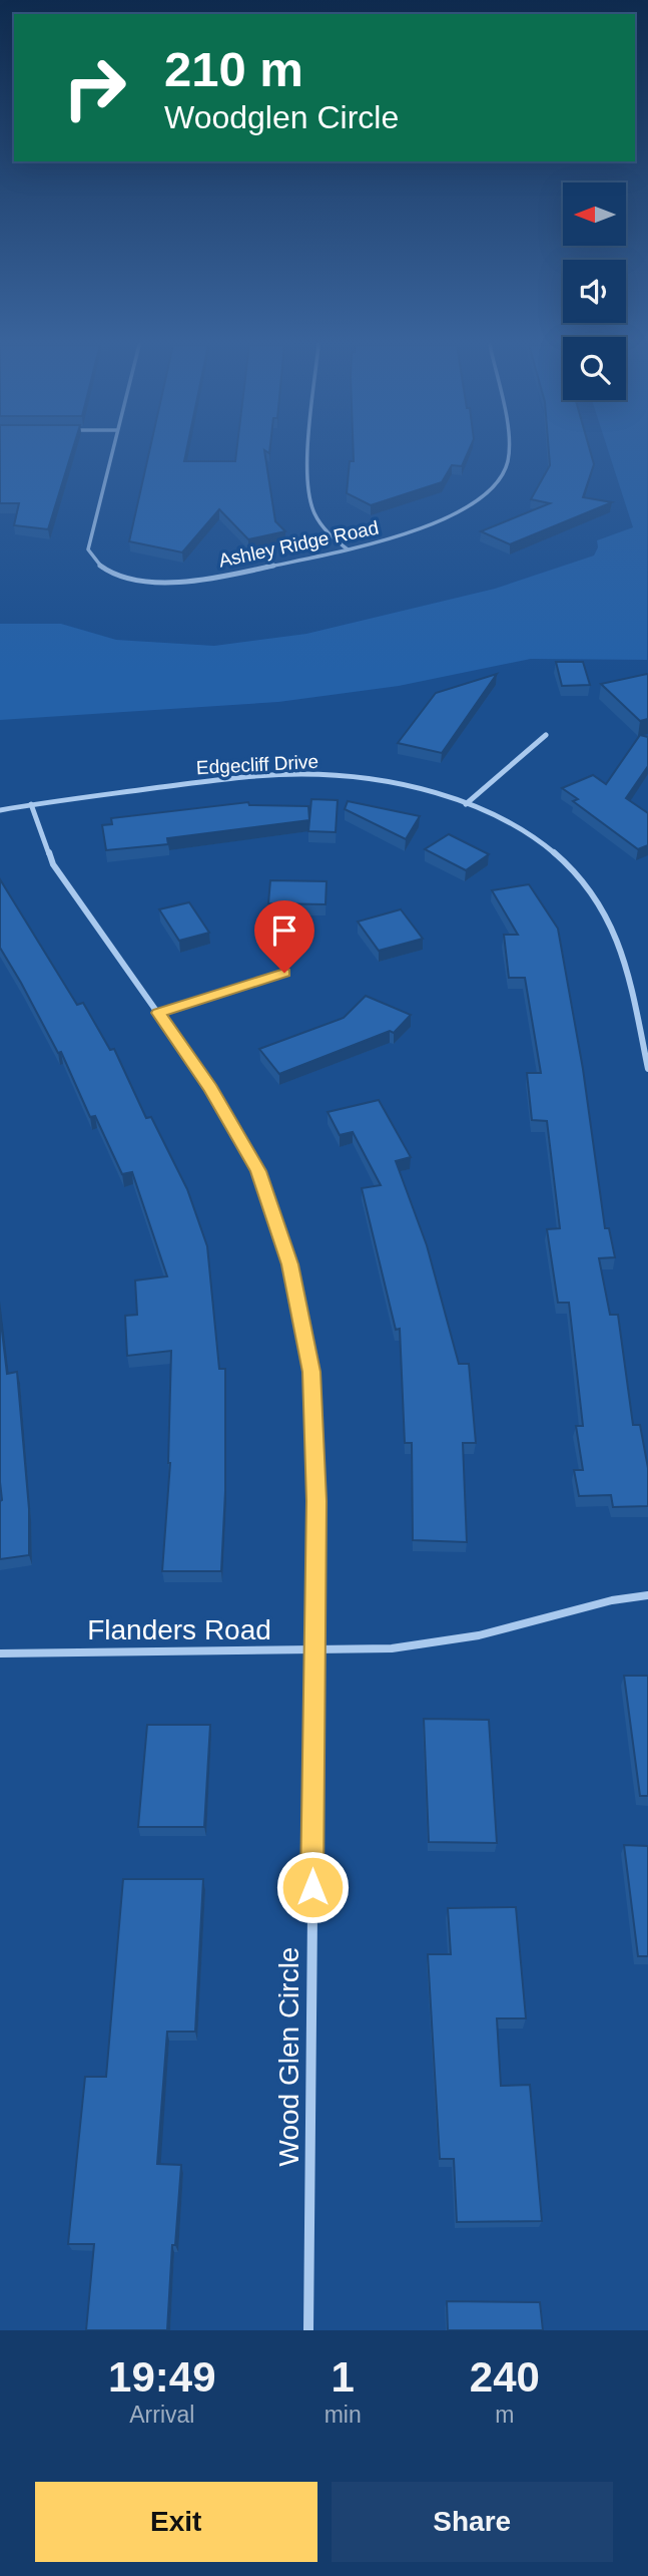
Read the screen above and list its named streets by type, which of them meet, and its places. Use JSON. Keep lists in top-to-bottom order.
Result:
{
  "streets": {
    "street": [
      "Ashley Ridge Road",
      "Edgecliff Drive",
      "Flanders Road",
      "Wood Glen Circle"
    ]
  },
  "crossings": [
    ["Edgecliff Drive", "Wood Glen Circle"],
    ["Flanders Road", "Wood Glen Circle"]
  ],
  "north": "left",
  "page": {
    "turn": ["210 m", "Woodglen Circle"],
    "eta": [
      "19:49",
      "Arrival",
      "1",
      "min",
      "240",
      "m"
    ],
    "buttons": ["Exit", "Share"]
  }
}
